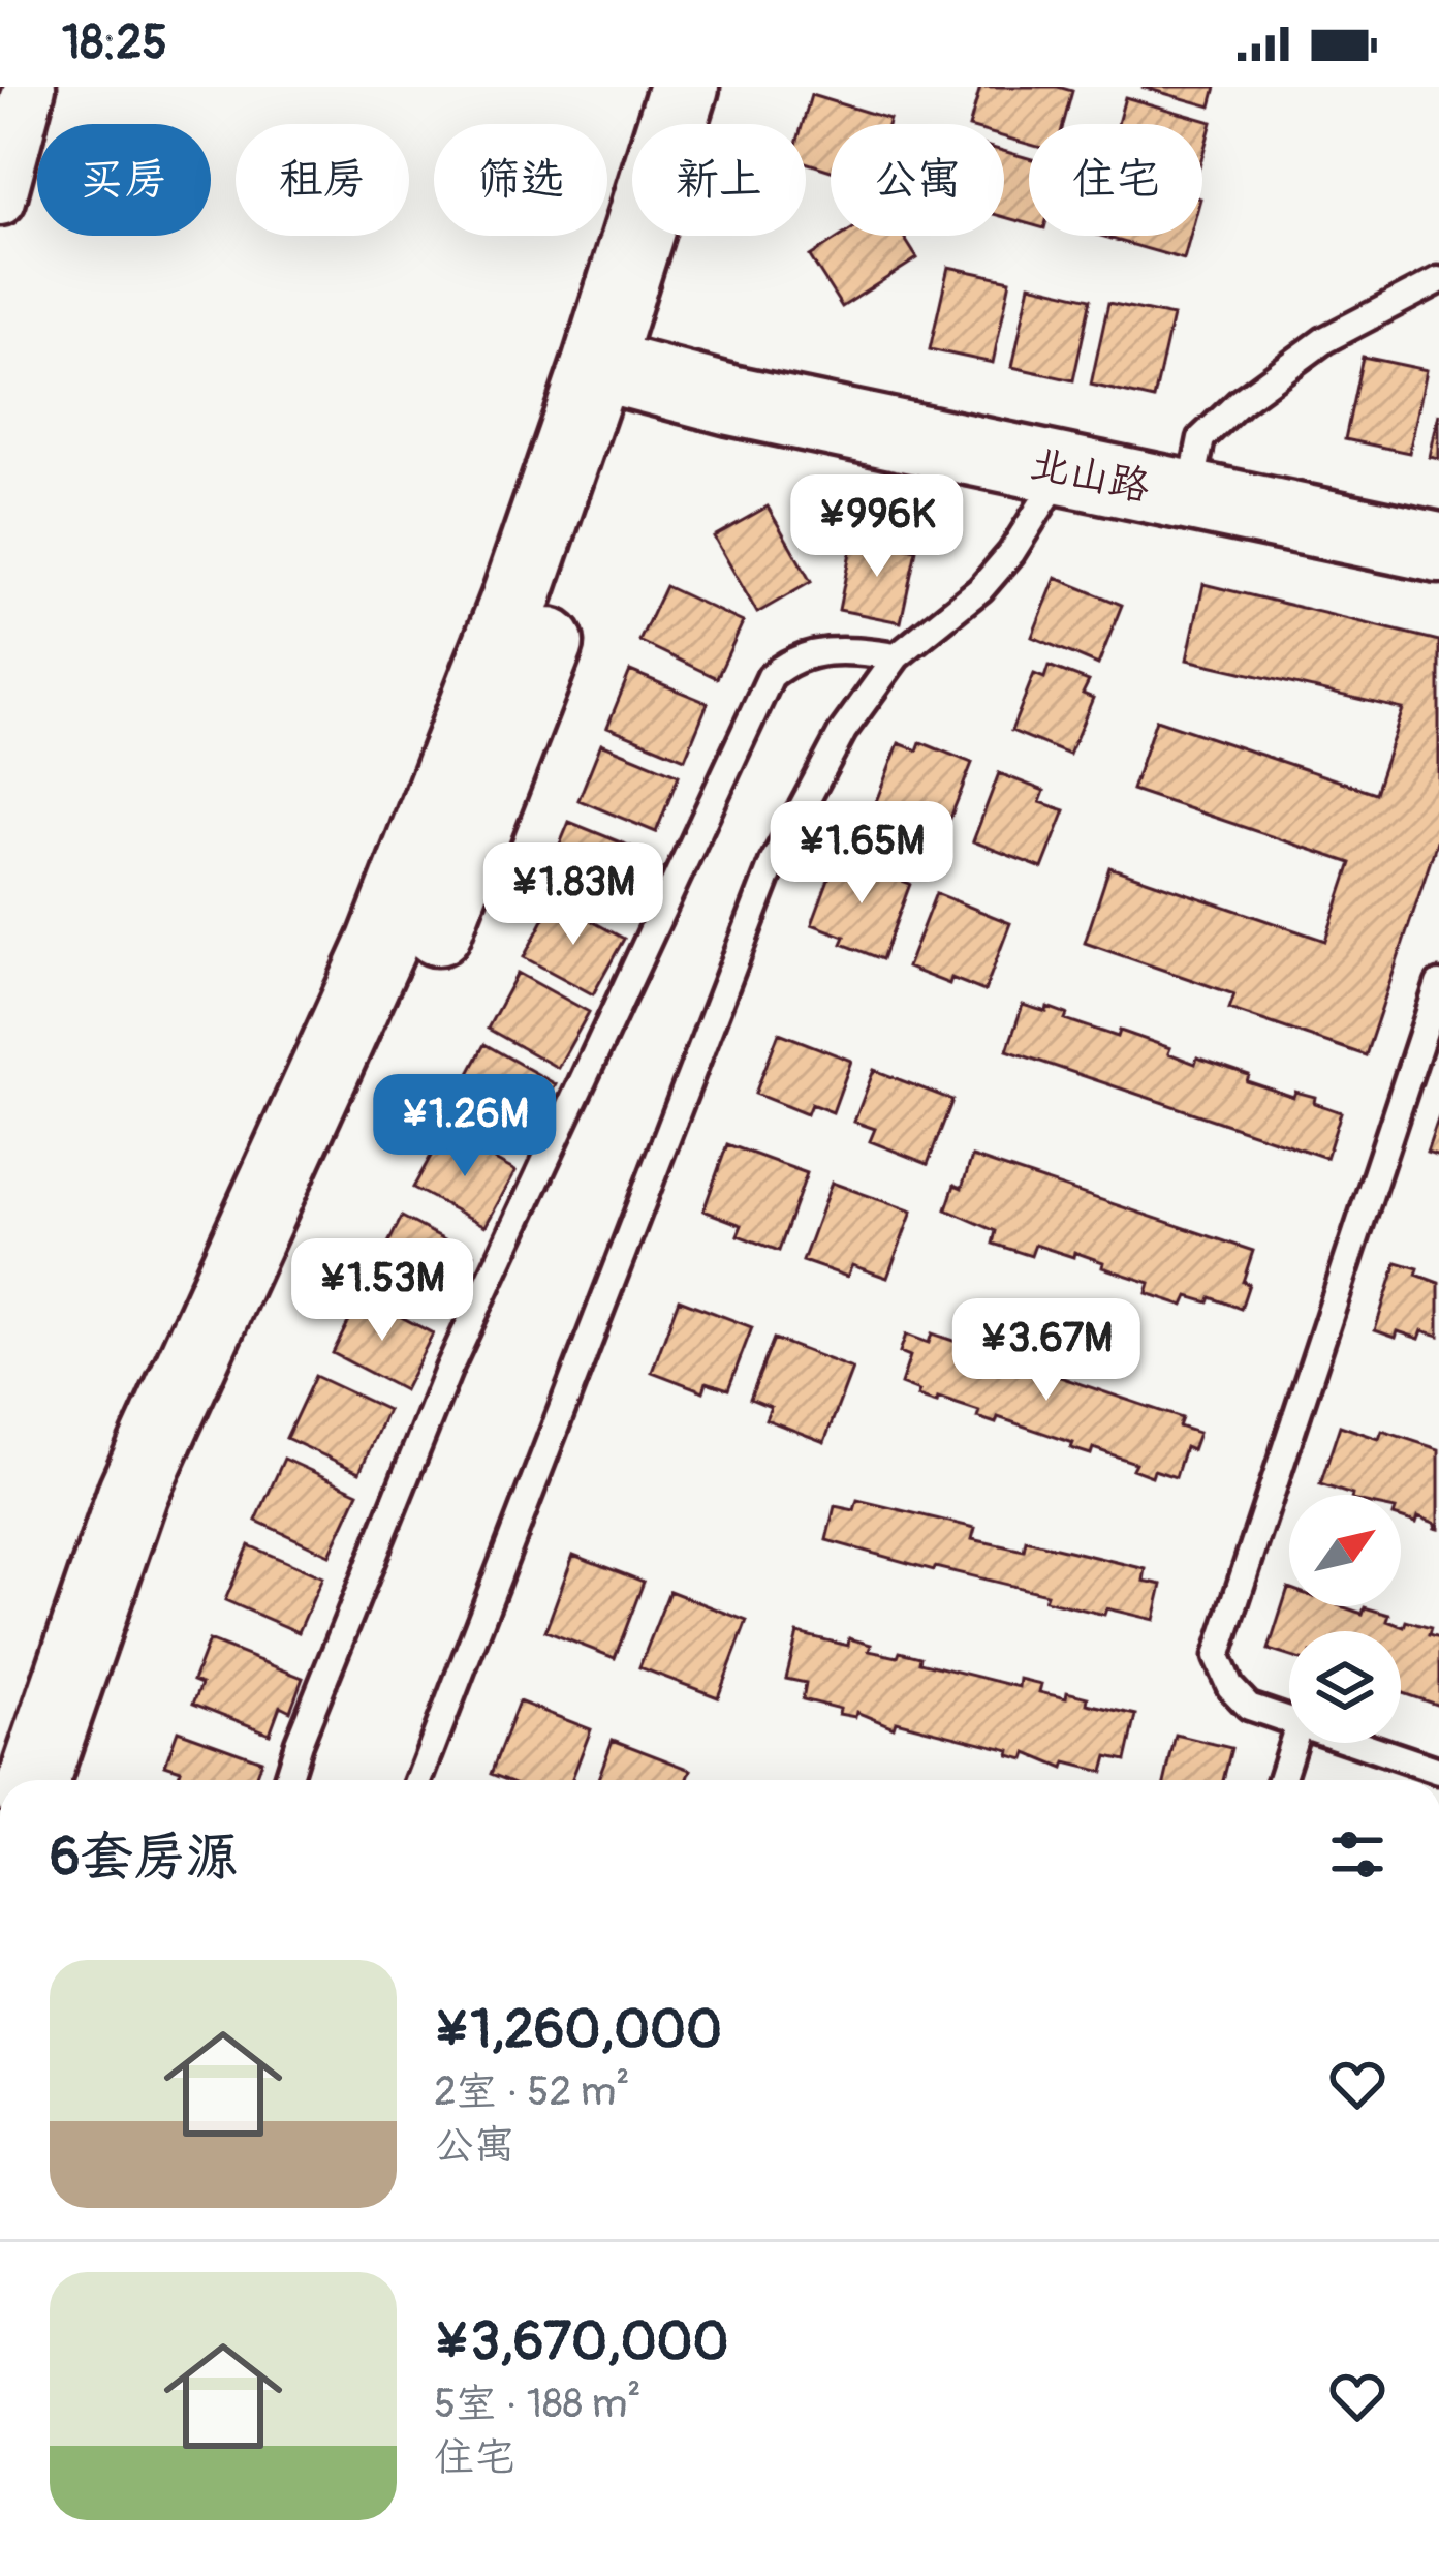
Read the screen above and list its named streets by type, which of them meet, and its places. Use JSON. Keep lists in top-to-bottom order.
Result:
{
  "streets": {
    "street": ["北山路"]
  },
  "north": "top right",
  "page": {
    "status": "18:25",
    "chip": [
      "买房",
      "租房",
      "筛选",
      "新上",
      "公寓",
      "住宅"
    ],
    "price": [
      "¥996K",
      "¥1.65M",
      "¥1.83M",
      "¥1.26M",
      "¥1.53M",
      "¥3.67M"
    ],
    "heading": "6套房源",
    "list": [
      {
        "name": "¥1,260,000",
        "note": "2室 · 52 m² · 公寓"
      },
      {
        "name": "¥3,670,000",
        "note": "5室 · 188 m² · 住宅"
      }
    ]
  }
}
